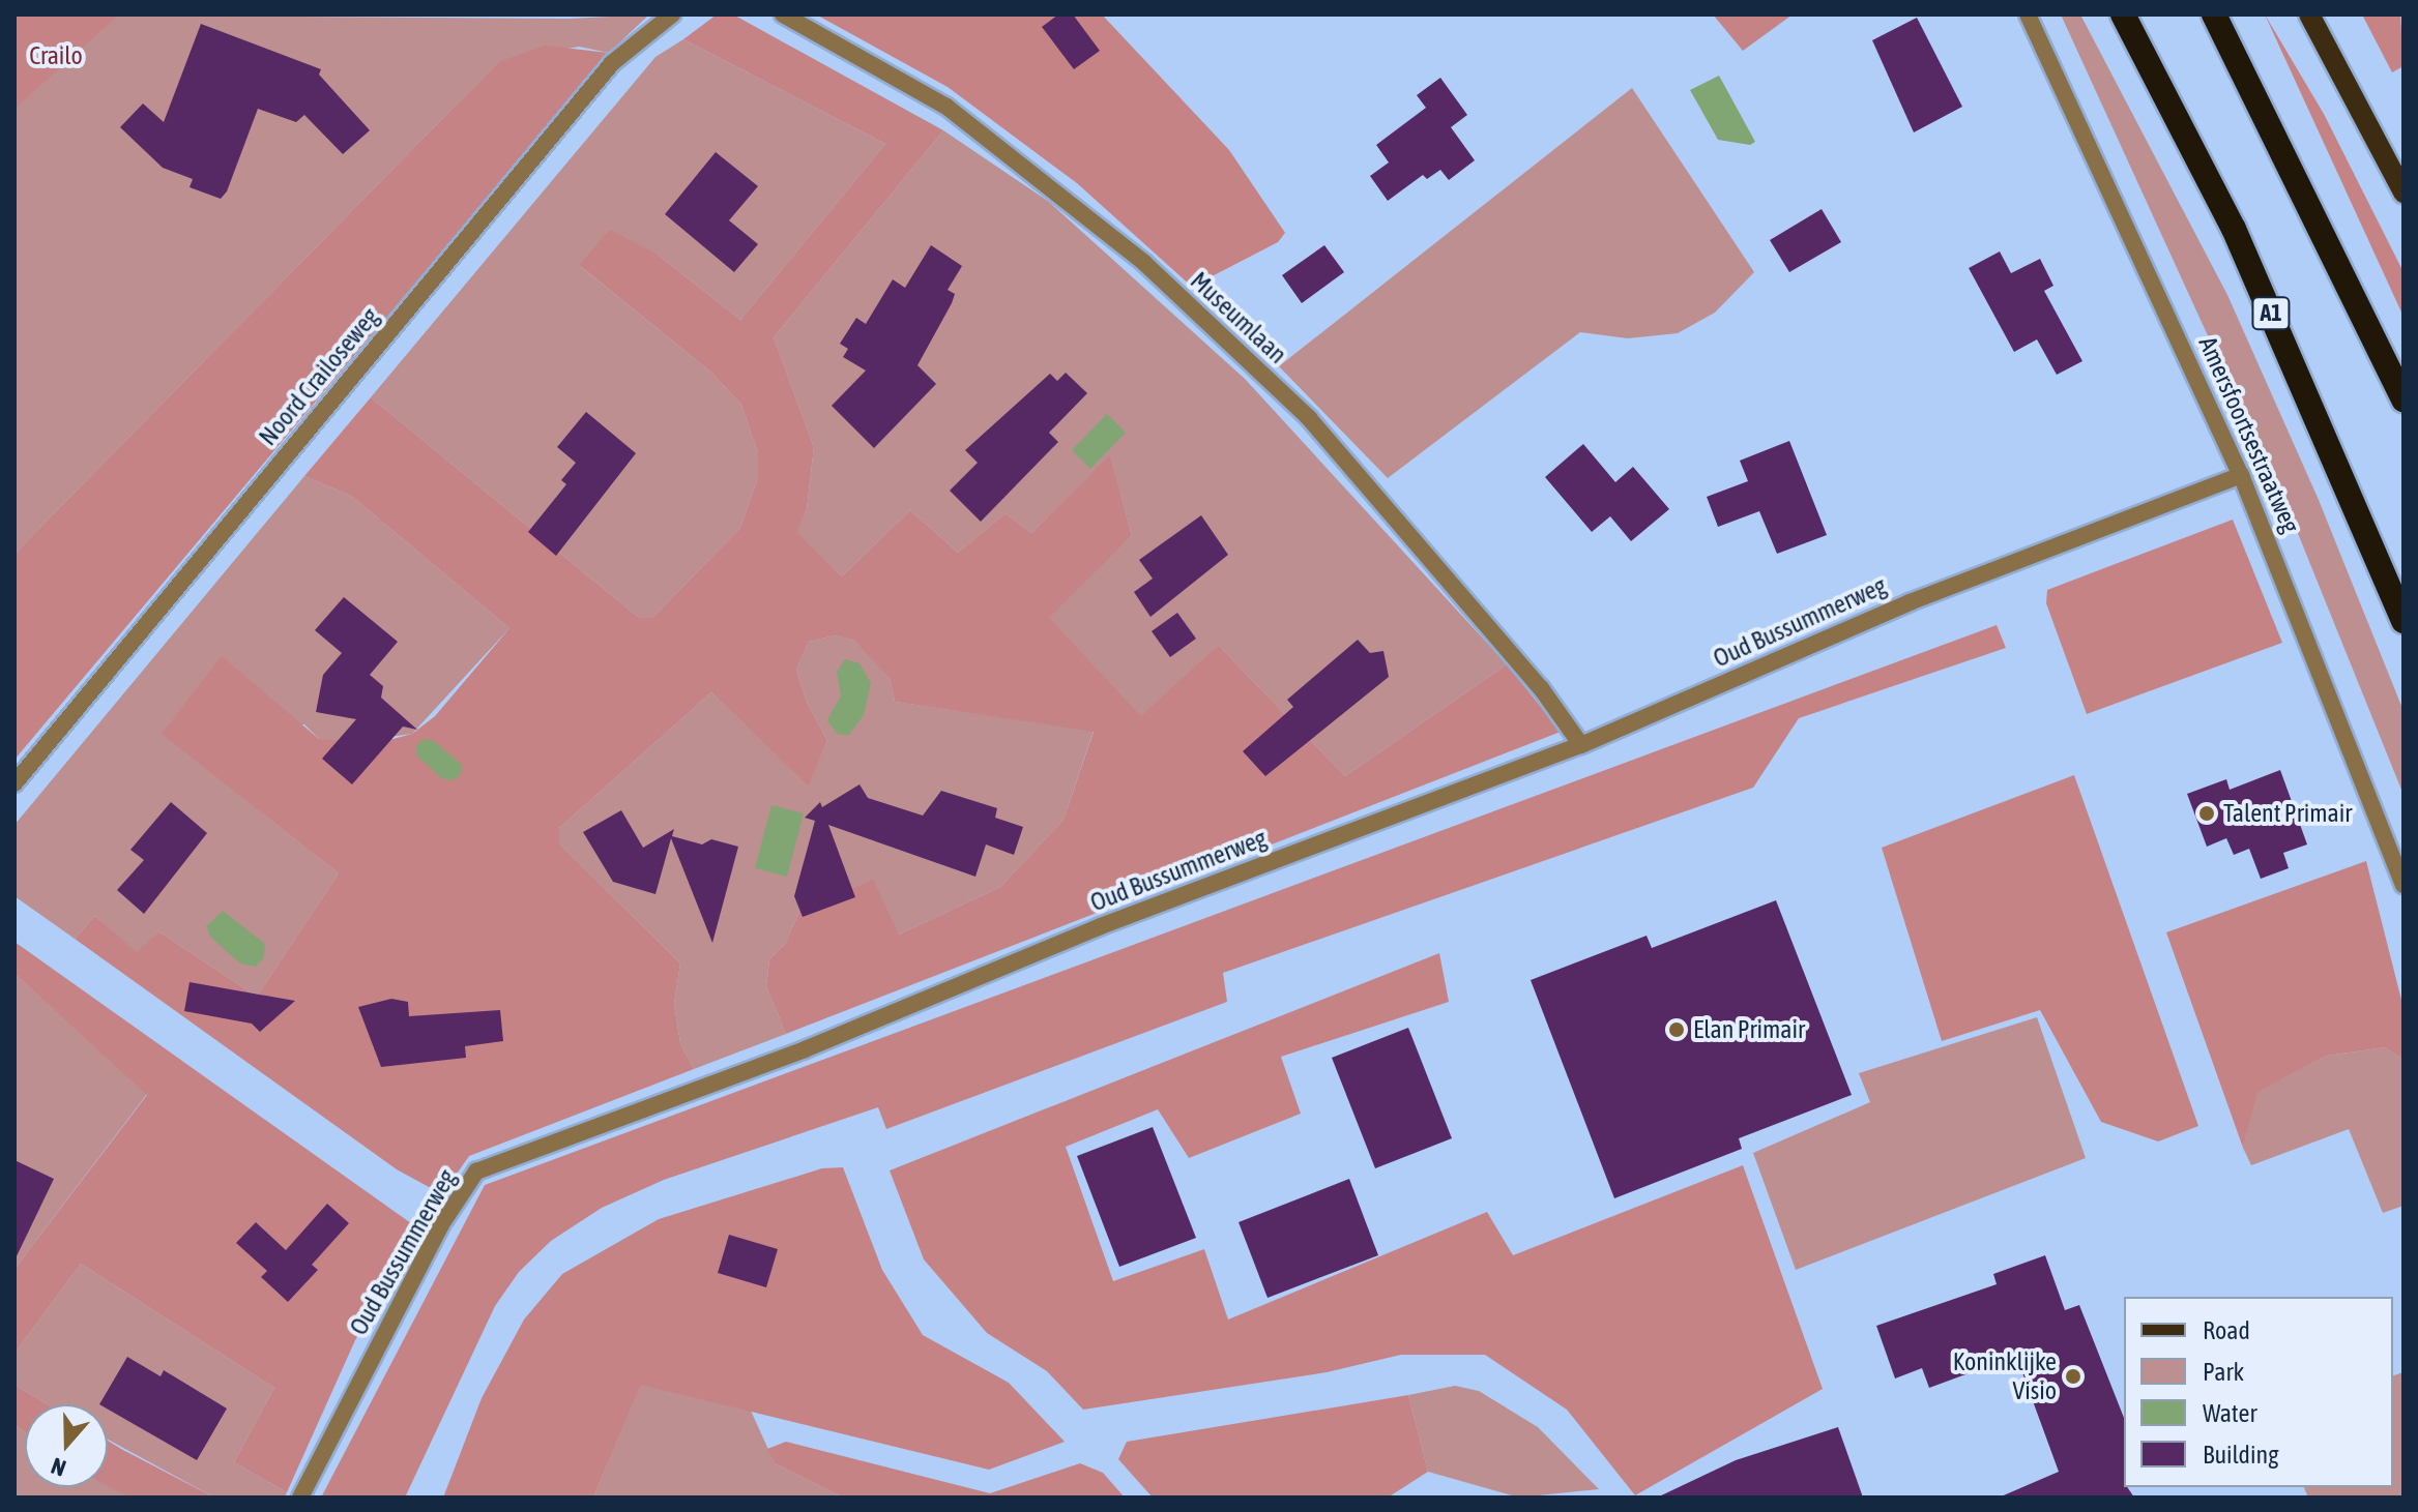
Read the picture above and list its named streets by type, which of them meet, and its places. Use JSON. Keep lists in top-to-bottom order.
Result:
{
  "streets": {
    "highway": ["A1"],
    "street": [
      "Museumlaan",
      "Noord Crailoseweg",
      "Amersfoortsestraatweg",
      "Oud Bussummerweg"
    ]
  },
  "crossings": [
    ["Museumlaan", "Oud Bussummerweg"],
    ["Amersfoortsestraatweg", "Oud Bussummerweg"]
  ],
  "parks": ["Crailo"],
  "places": ["Talent Primair", "Elan Primair", "Koninklijke Visio"],
  "legend": [
    "Road",
    "Park",
    "Water",
    "Building"
  ],
  "north": "bottom"
}
